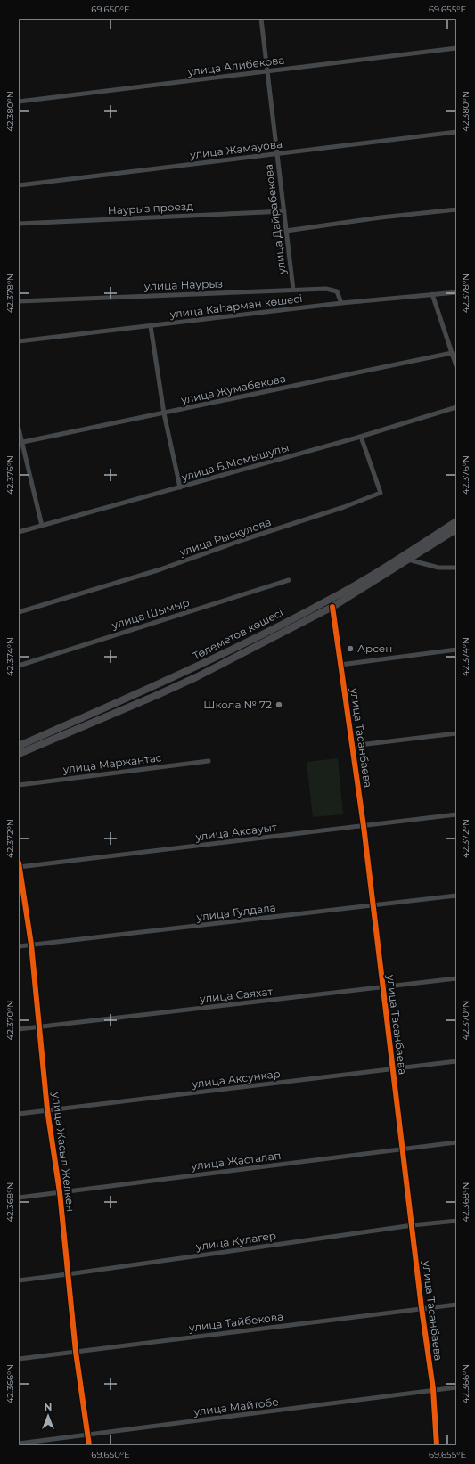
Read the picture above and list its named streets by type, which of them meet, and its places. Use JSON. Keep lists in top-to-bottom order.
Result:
{
  "streets": {
    "main road": ["Төлеметов көшесі"],
    "street": [
      "улица Алибекова",
      "улица Жамауова",
      "Наурыз проезд",
      "улица Дайрабекова",
      "улица Наурыз",
      "улица Каһарман көшесі",
      "улица Жумабекова",
      "улица Б.Момышулы",
      "улица Рыскулова",
      "улица Шымыр",
      "улица Тасанбаева",
      "улица Маржантас",
      "улица Аксауыт",
      "улица Гулдала",
      "улица Саяхат",
      "улица Аксункар",
      "улица Жасыл Желкен",
      "улица Жасталап",
      "улица Кулагер",
      "улица Тайбекова",
      "улица Майтобе"
    ]
  },
  "crossings": [
    ["улица Алибекова", "улица Дайрабекова"],
    ["улица Жамауова", "улица Дайрабекова"],
    ["Наурыз проезд", "улица Дайрабекова"],
    ["улица Дайрабекова", "улица Наурыз"],
    ["улица Наурыз", "улица Каһарман көшесі"],
    ["улица Б.Момышулы", "улица Рыскулова"],
    ["Төлеметов көшесі", "улица Тасанбаева"],
    ["улица Тасанбаева", "улица Аксауыт"],
    ["улица Тасанбаева", "улица Гулдала"],
    ["улица Тасанбаева", "улица Саяхат"],
    ["улица Тасанбаева", "улица Аксункар"],
    ["улица Тасанбаева", "улица Жасталап"],
    ["улица Тасанбаева", "улица Кулагер"],
    ["улица Тасанбаева", "улица Тайбекова"],
    ["улица Тасанбаева", "улица Майтобе"],
    ["улица Аксауыт", "улица Жасыл Желкен"],
    ["улица Гулдала", "улица Жасыл Желкен"],
    ["улица Саяхат", "улица Жасыл Желкен"],
    ["улица Аксункар", "улица Жасыл Желкен"],
    ["улица Жасыл Желкен", "улица Жасталап"],
    ["улица Жасыл Желкен", "улица Кулагер"],
    ["улица Жасыл Желкен", "улица Тайбекова"],
    ["улица Жасыл Желкен", "улица Майтобе"]
  ],
  "places": ["Арсен", "Школа № 72"],
  "north": "top",
  "coordinates": [
    "69.650°E",
    "69.655°E",
    "42.380°N",
    "42.378°N",
    "42.376°N",
    "42.374°N",
    "42.372°N",
    "42.370°N",
    "42.368°N",
    "42.366°N"
  ]
}
